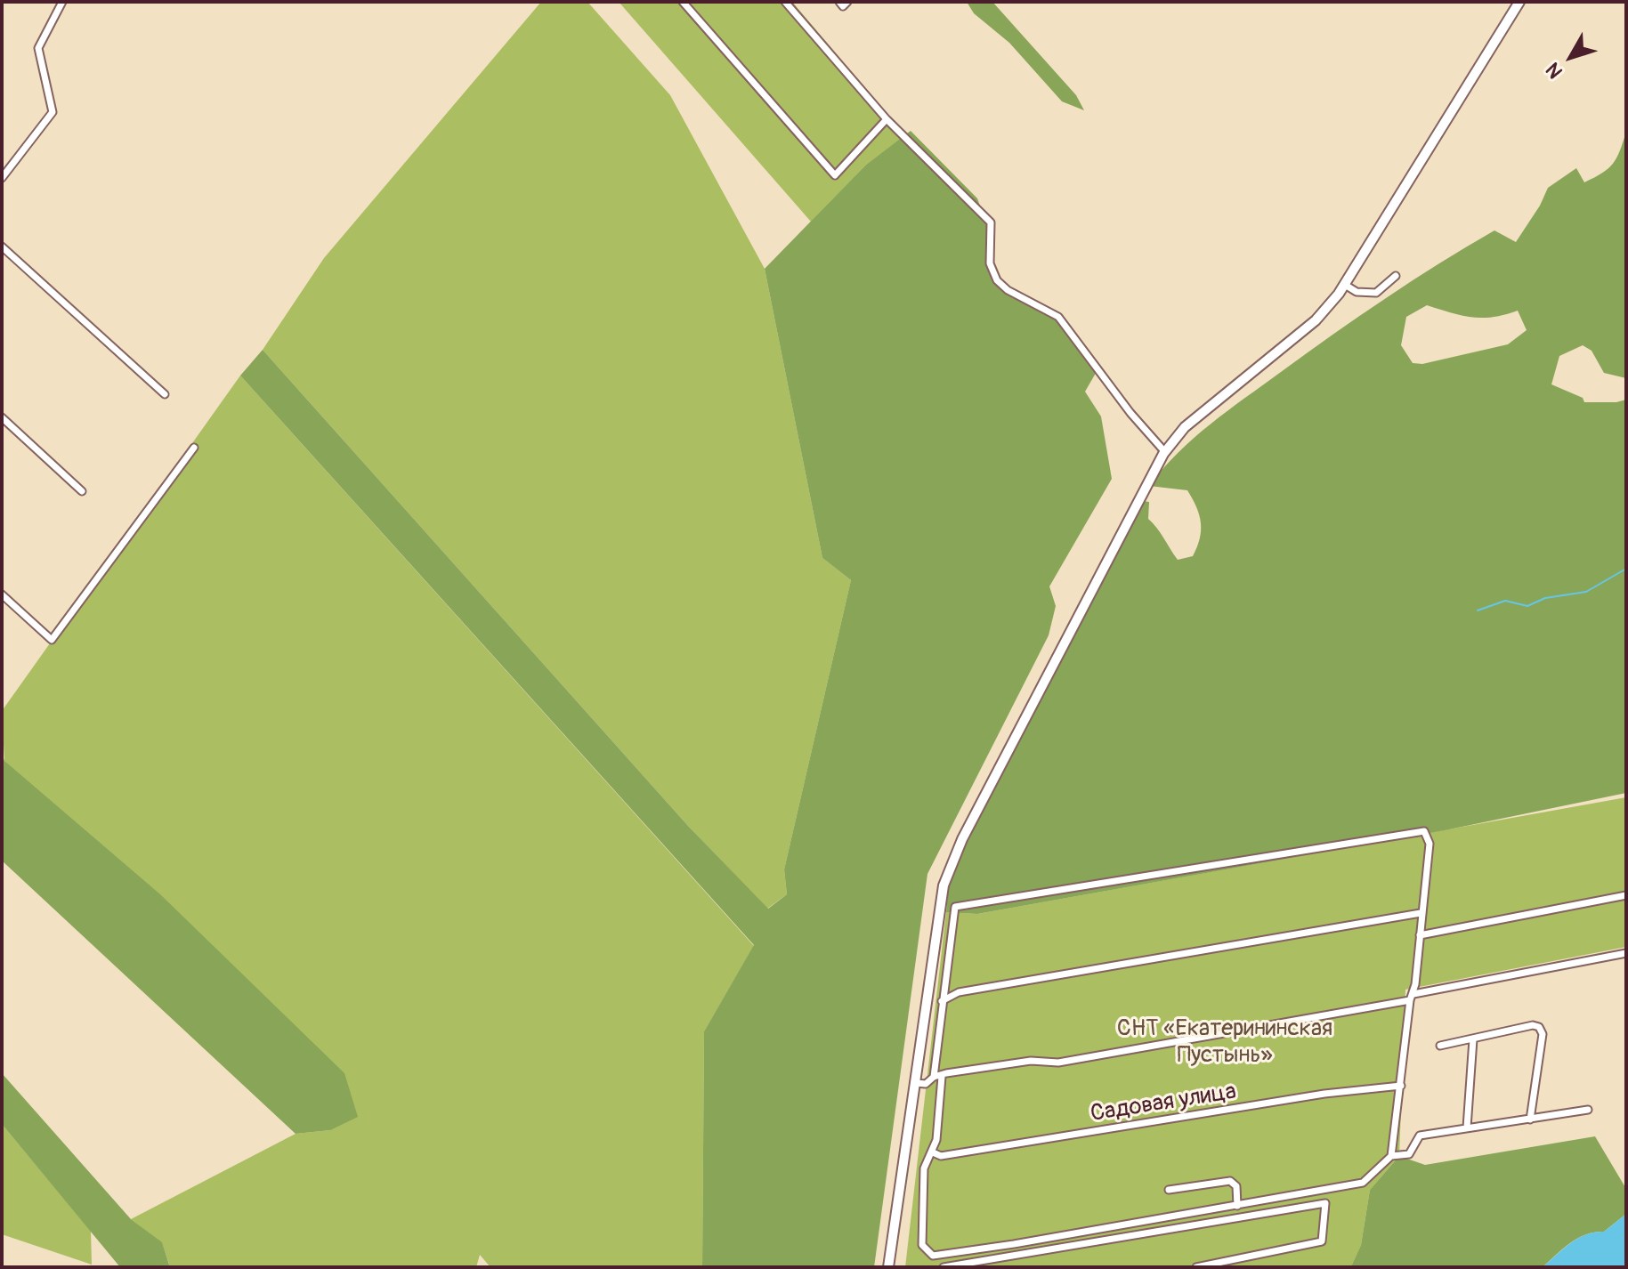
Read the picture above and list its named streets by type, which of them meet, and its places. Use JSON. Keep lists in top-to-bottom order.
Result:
{
  "streets": {
    "street": ["Садовая улица"]
  },
  "parks": ["СНТ «Екатерининская Пустынь»"],
  "north": "bottom left"
}
